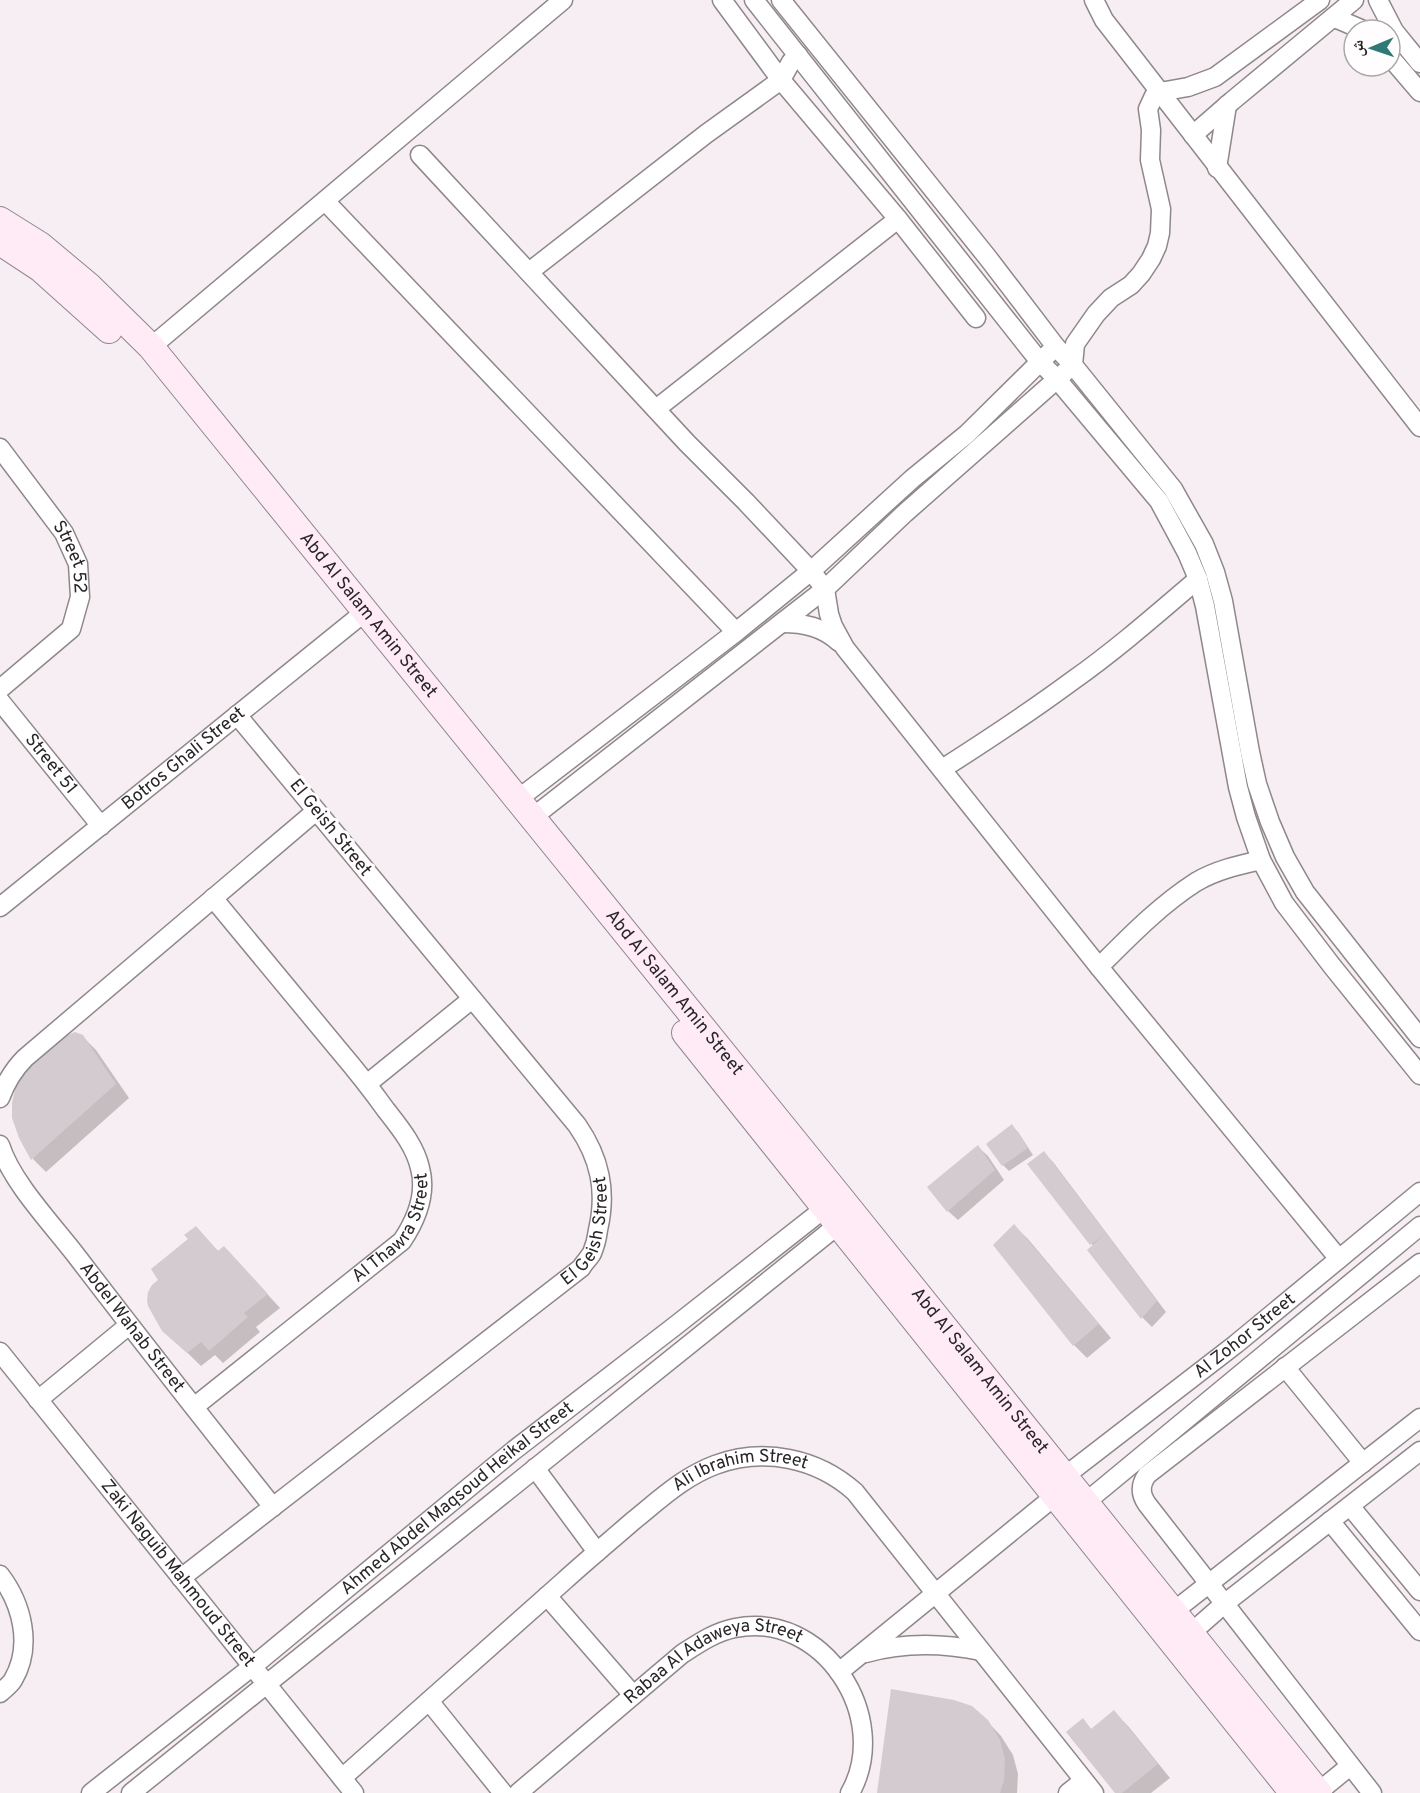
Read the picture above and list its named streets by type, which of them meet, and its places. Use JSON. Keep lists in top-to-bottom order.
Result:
{
  "streets": {
    "street": [
      "Street 52",
      "Abd Al Salam Amin Street",
      "Botros Ghali Street",
      "Street 51",
      "El Geish Street",
      "Al Thawra Street",
      "Abdel Wahab Street",
      "Al Zohor Street",
      "Ali Ibrahim Street",
      "Ahmed Abdel Maqsoud Heikal Street",
      "Zaki Naguib Mahmoud Street",
      "Rabaa Al Adaweya Street"
    ]
  },
  "crossings": [
    ["Abd Al Salam Amin Street", "Botros Ghali Street"],
    ["Abd Al Salam Amin Street", "Al Zohor Street"],
    ["Abd Al Salam Amin Street", "Ahmed Abdel Maqsoud Heikal Street"],
    ["Botros Ghali Street", "Street 51"],
    ["Botros Ghali Street", "El Geish Street"],
    ["El Geish Street", "Abdel Wahab Street"],
    ["El Geish Street", "Zaki Naguib Mahmoud Street"],
    ["Al Thawra Street", "Abdel Wahab Street"],
    ["Al Zohor Street", "Ali Ibrahim Street"],
    ["Al Zohor Street", "Rabaa Al Adaweya Street"],
    ["Ali Ibrahim Street", "Zaki Naguib Mahmoud Street"],
    ["Ahmed Abdel Maqsoud Heikal Street", "Zaki Naguib Mahmoud Street"]
  ],
  "north": "left"
}
